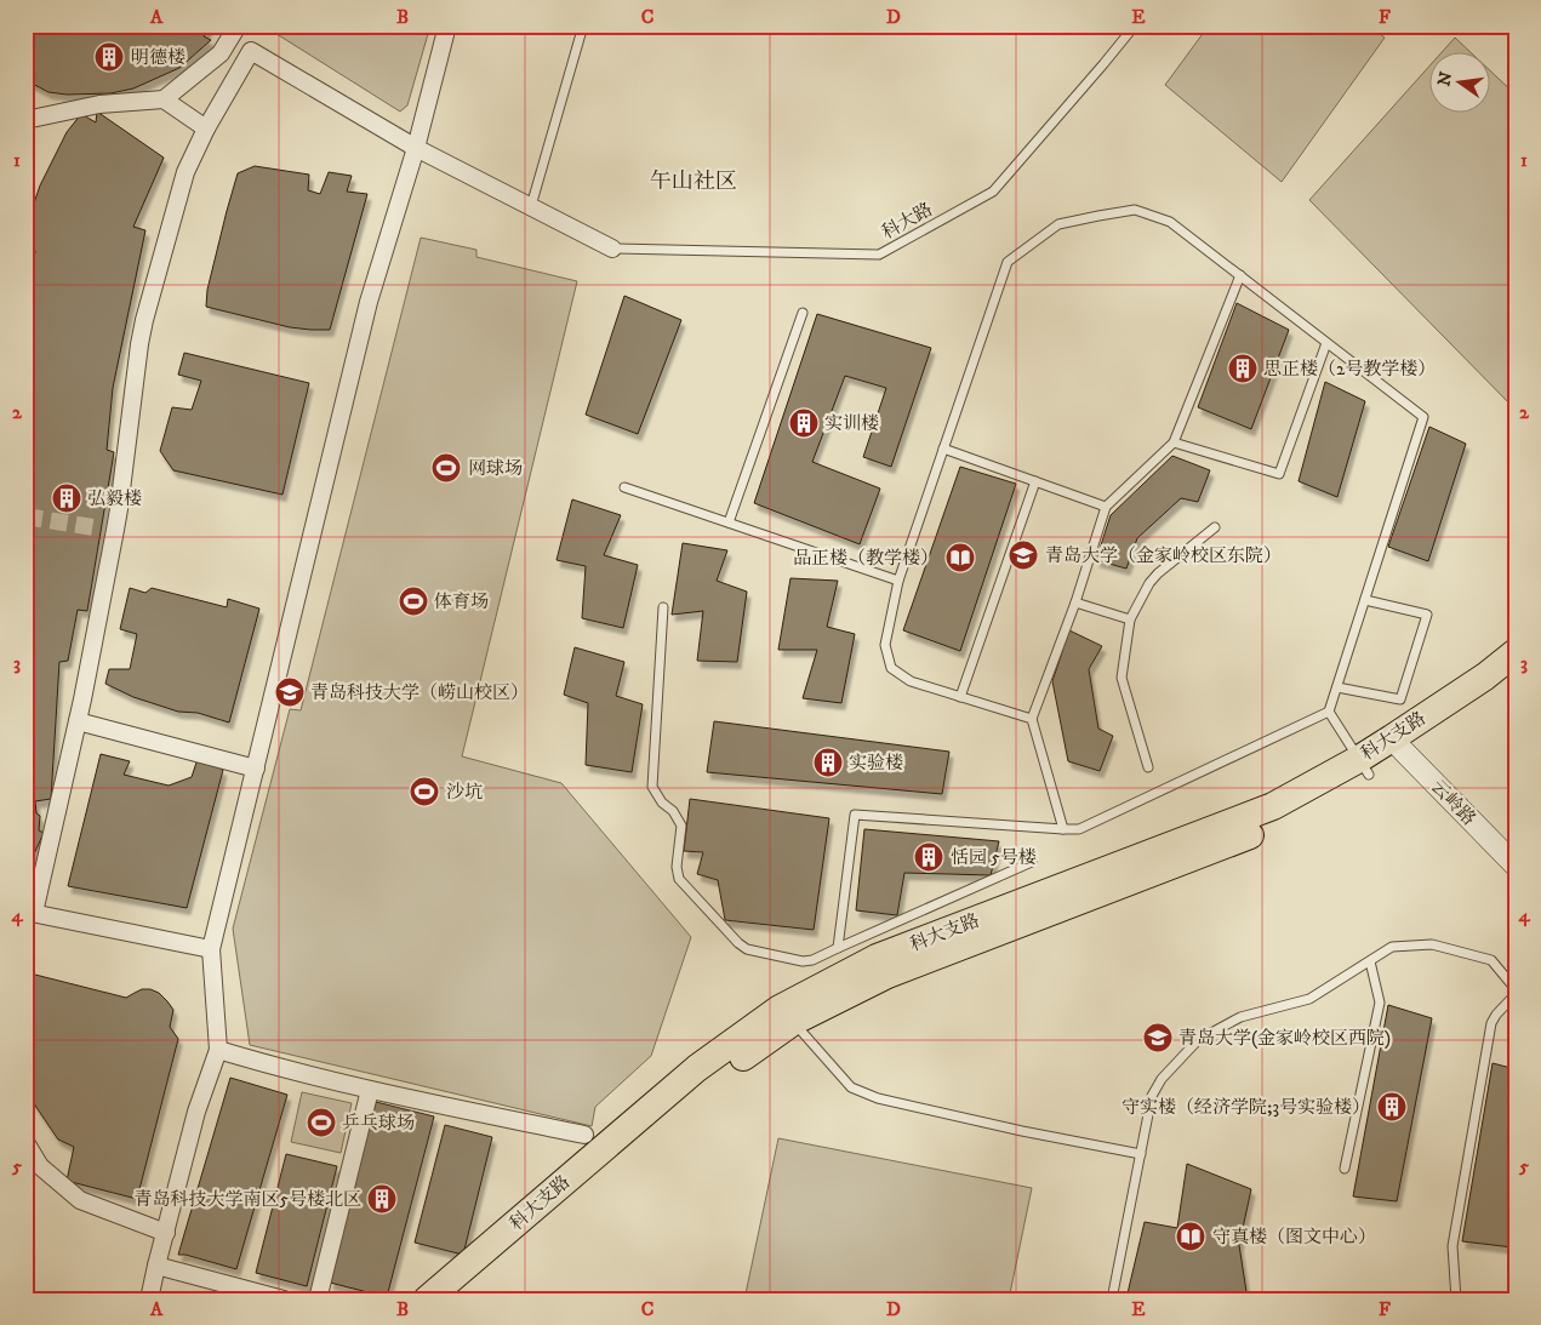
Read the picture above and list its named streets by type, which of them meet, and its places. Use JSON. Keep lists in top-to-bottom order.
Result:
{
  "streets": {
    "main road": ["科大支路"],
    "street": ["云岭路"],
    "lane": ["科大路"]
  },
  "crossings": [
    ["科大支路", "云岭路"]
  ],
  "districts": ["午山社区"],
  "places": {
    "building": [
      "明德楼",
      "思正楼（2号教学楼）",
      "实训楼",
      "弘毅楼",
      "实验楼",
      "恬园 5号楼",
      "守实楼（经济学院;3号实验楼）",
      "青岛科技大学南区5号楼北区"
    ],
    "sports": [
      "网球场",
      "体育场",
      "沙坑",
      "乒乓球场"
    ],
    "school or university": ["青岛大学（金家岭校区东院）", "青岛科技大学（崂山校区）", "青岛大学(金家岭校区西院)"],
    "library": ["品正楼（教学楼）", "守真楼（图文中心）"]
  },
  "north": "left",
  "grid": {
    "columns": [
      "A",
      "B",
      "C",
      "D",
      "E",
      "F"
    ],
    "rows": [
      "1",
      "2",
      "3",
      "4",
      "5"
    ]
  }
}
